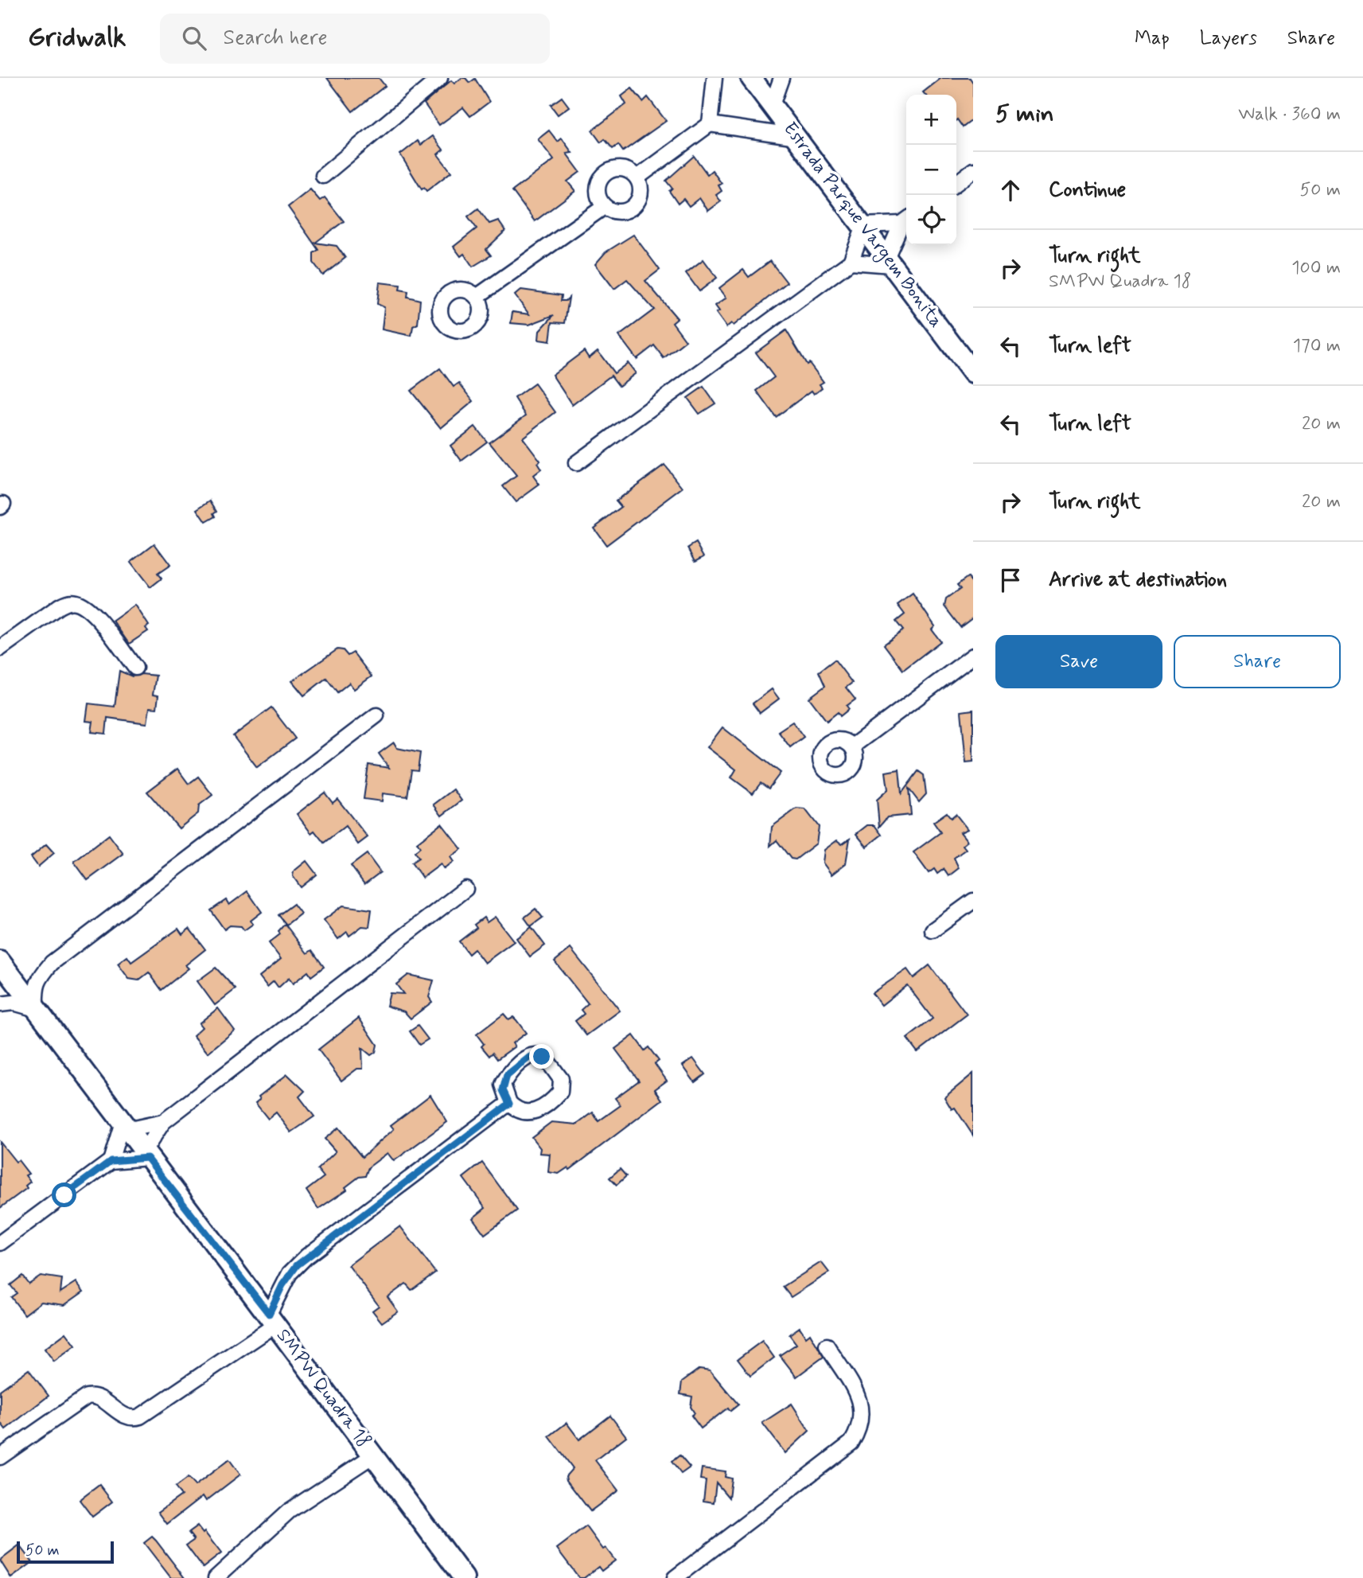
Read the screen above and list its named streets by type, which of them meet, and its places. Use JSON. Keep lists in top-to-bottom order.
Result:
{
  "streets": {
    "street": ["Estrada Parque Vargem Bonita", "SMPW Quadra 18"]
  },
  "scale_bar": "50 m",
  "page": {
    "header": "Gridwalk",
    "search": "Search here",
    "nav": ["Map", "Layers", "Share"],
    "heading": ["5 min", "Walk · 360 m"],
    "map_buttons": ["+", "−"],
    "list": [
      ["Continue", "50 m"],
      ["Turn right", "SMPW Quadra 18", "100 m"],
      ["Turn left", "170 m"],
      ["Turn left", "20 m"],
      ["Turn right", "20 m"],
      "Arrive at destination"
    ],
    "buttons": ["Save", "Share"],
    "scale": "50 m"
  }
}
